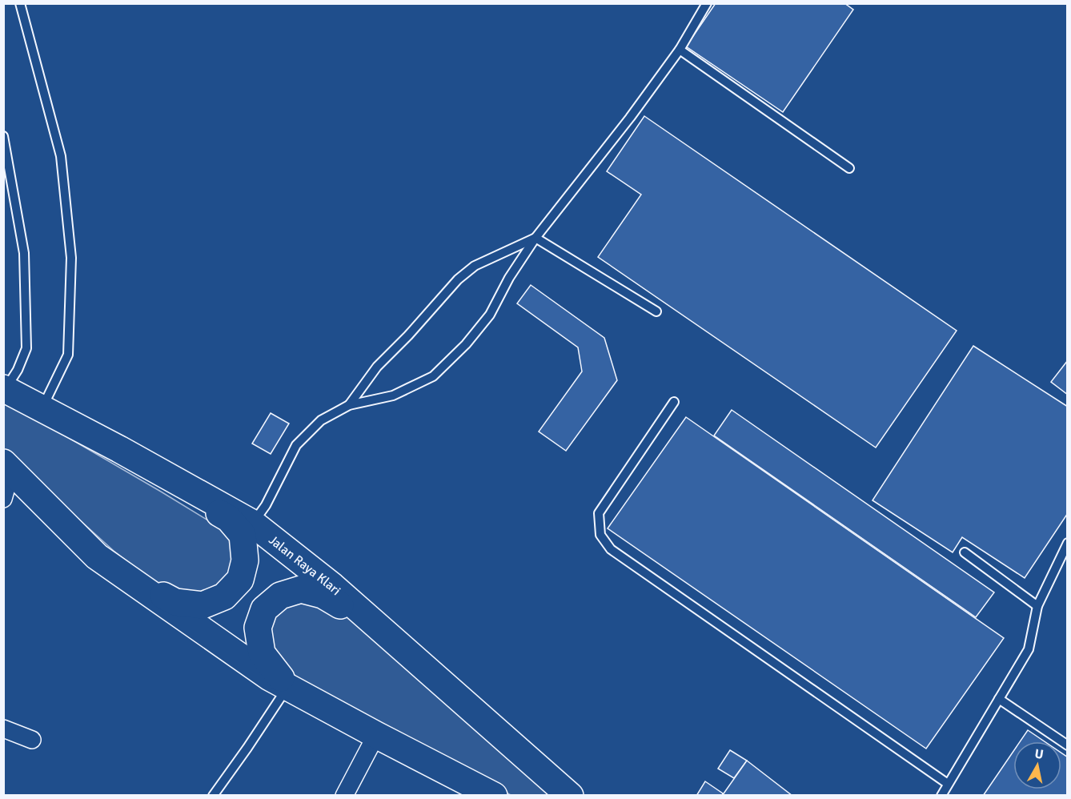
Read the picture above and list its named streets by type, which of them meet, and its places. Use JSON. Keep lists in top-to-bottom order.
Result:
{
  "streets": {
    "highway": ["Jalan Raya Klari"]
  },
  "north": "top"
}
